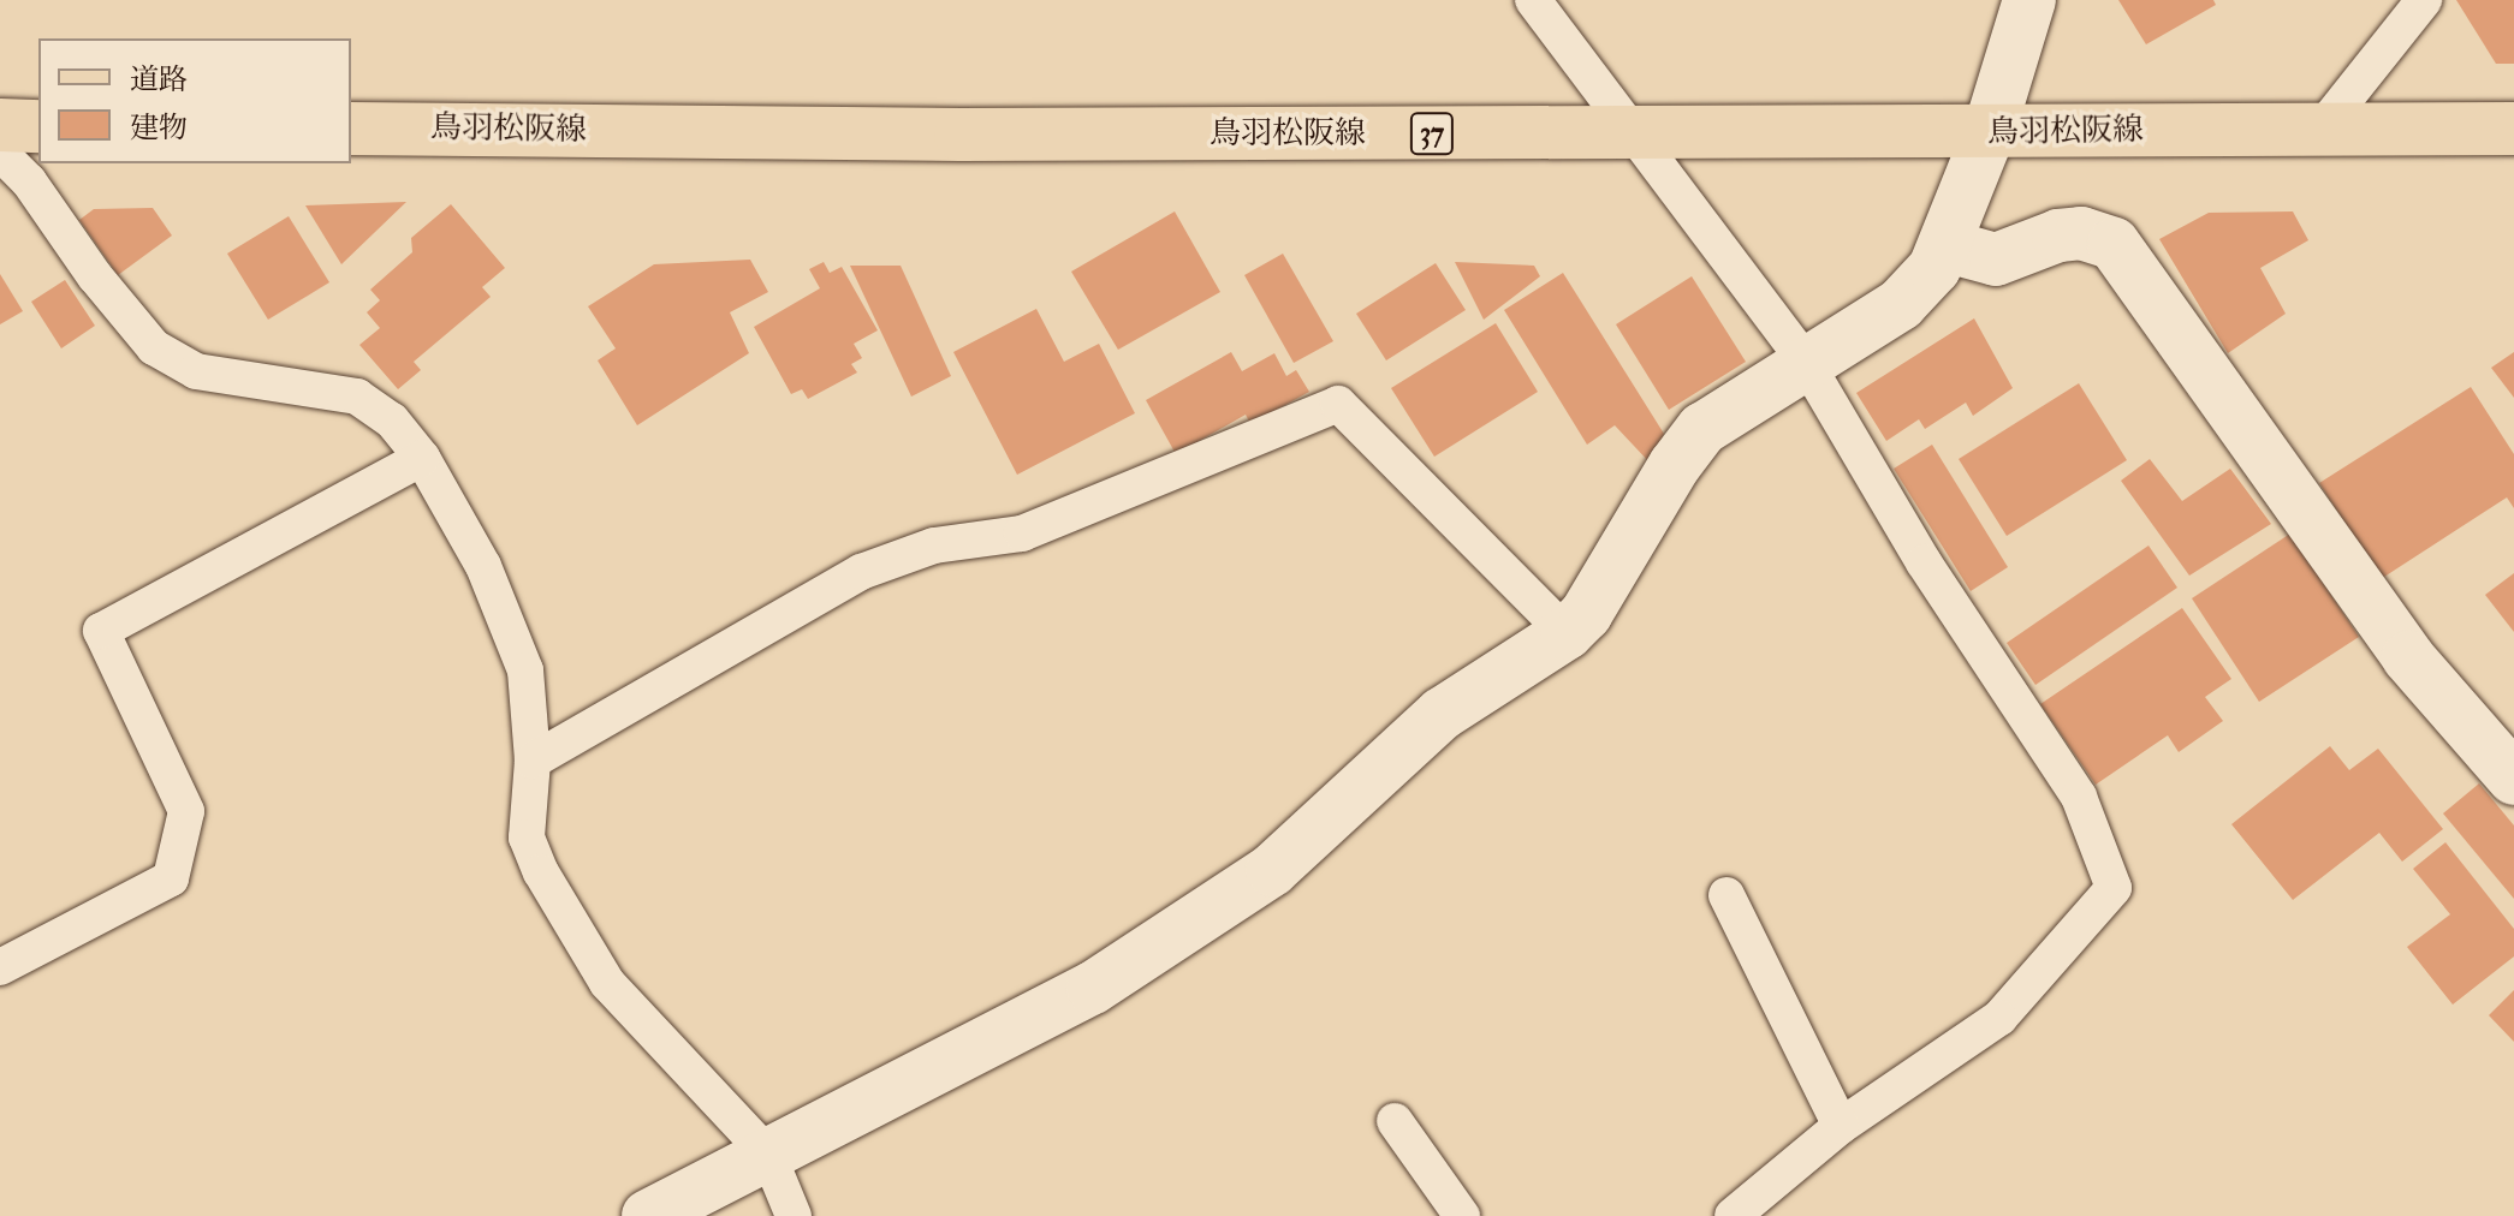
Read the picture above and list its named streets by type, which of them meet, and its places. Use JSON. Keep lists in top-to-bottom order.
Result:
{
  "streets": {
    "main road": ["鳥羽松阪線", "37"]
  },
  "legend": ["道路", "建物"]
}
